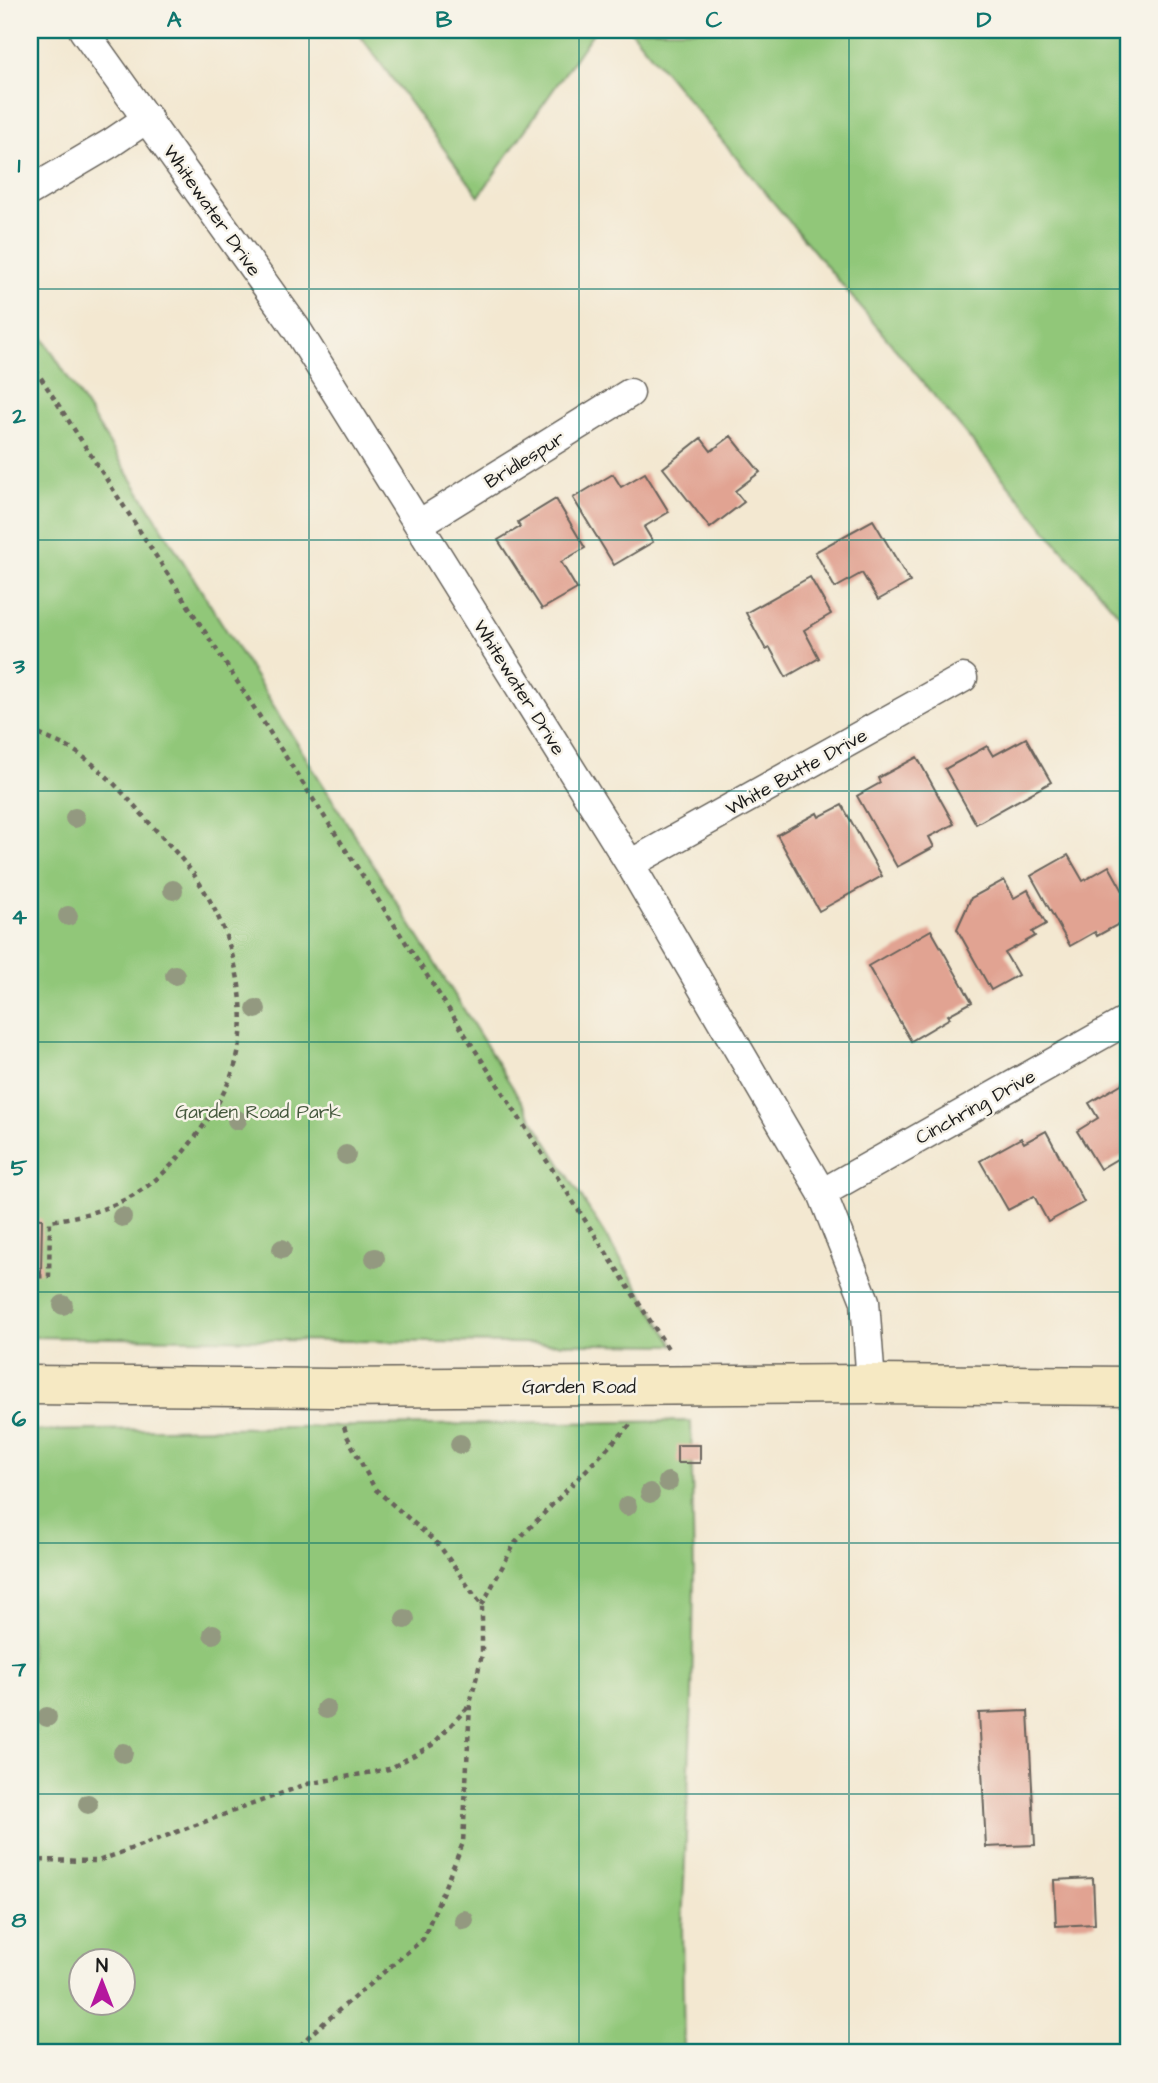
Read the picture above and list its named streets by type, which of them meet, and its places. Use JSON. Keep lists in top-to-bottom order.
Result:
{
  "streets": {
    "street": [
      "Whitewater Drive",
      "Bridlespur",
      "White Butte Drive",
      "Cinchring Drive",
      "Garden Road"
    ]
  },
  "crossings": [
    ["Whitewater Drive", "Bridlespur"],
    ["Whitewater Drive", "White Butte Drive"],
    ["Whitewater Drive", "Cinchring Drive"],
    ["Whitewater Drive", "Garden Road"]
  ],
  "parks": ["Garden Road Park"],
  "north": "top",
  "grid": {
    "columns": [
      "A",
      "B",
      "C",
      "D"
    ],
    "rows": [
      "1",
      "2",
      "3",
      "4",
      "5",
      "6",
      "7",
      "8"
    ]
  }
}
